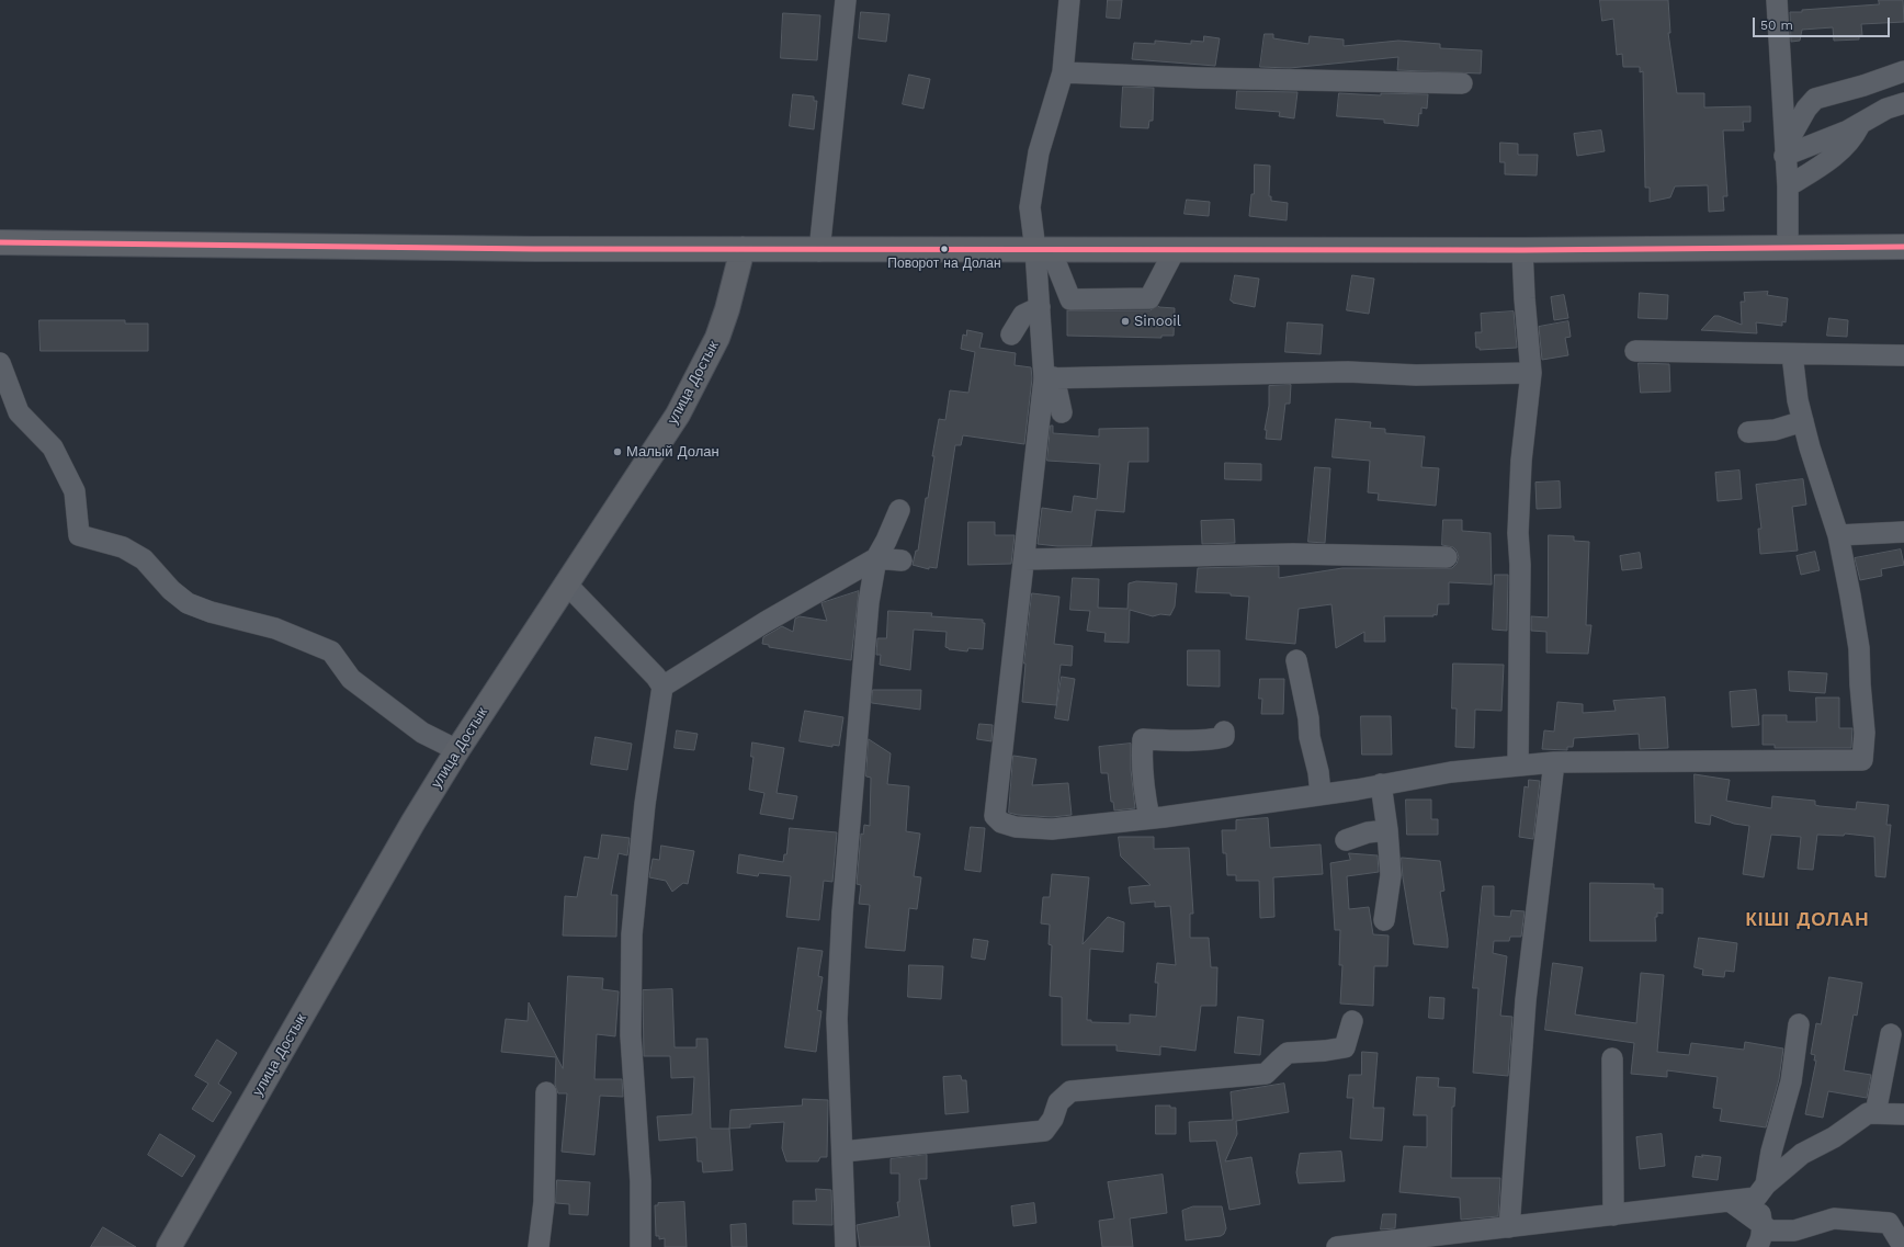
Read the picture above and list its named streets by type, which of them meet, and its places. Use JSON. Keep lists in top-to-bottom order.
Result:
{
  "streets": {
    "main road": ["улица Достык"]
  },
  "districts": ["КІШІ ДОЛАН"],
  "places": ["Поворот на Долан", "Sinooil", "Малый Долан"],
  "scale_bar": "50 m"
}
